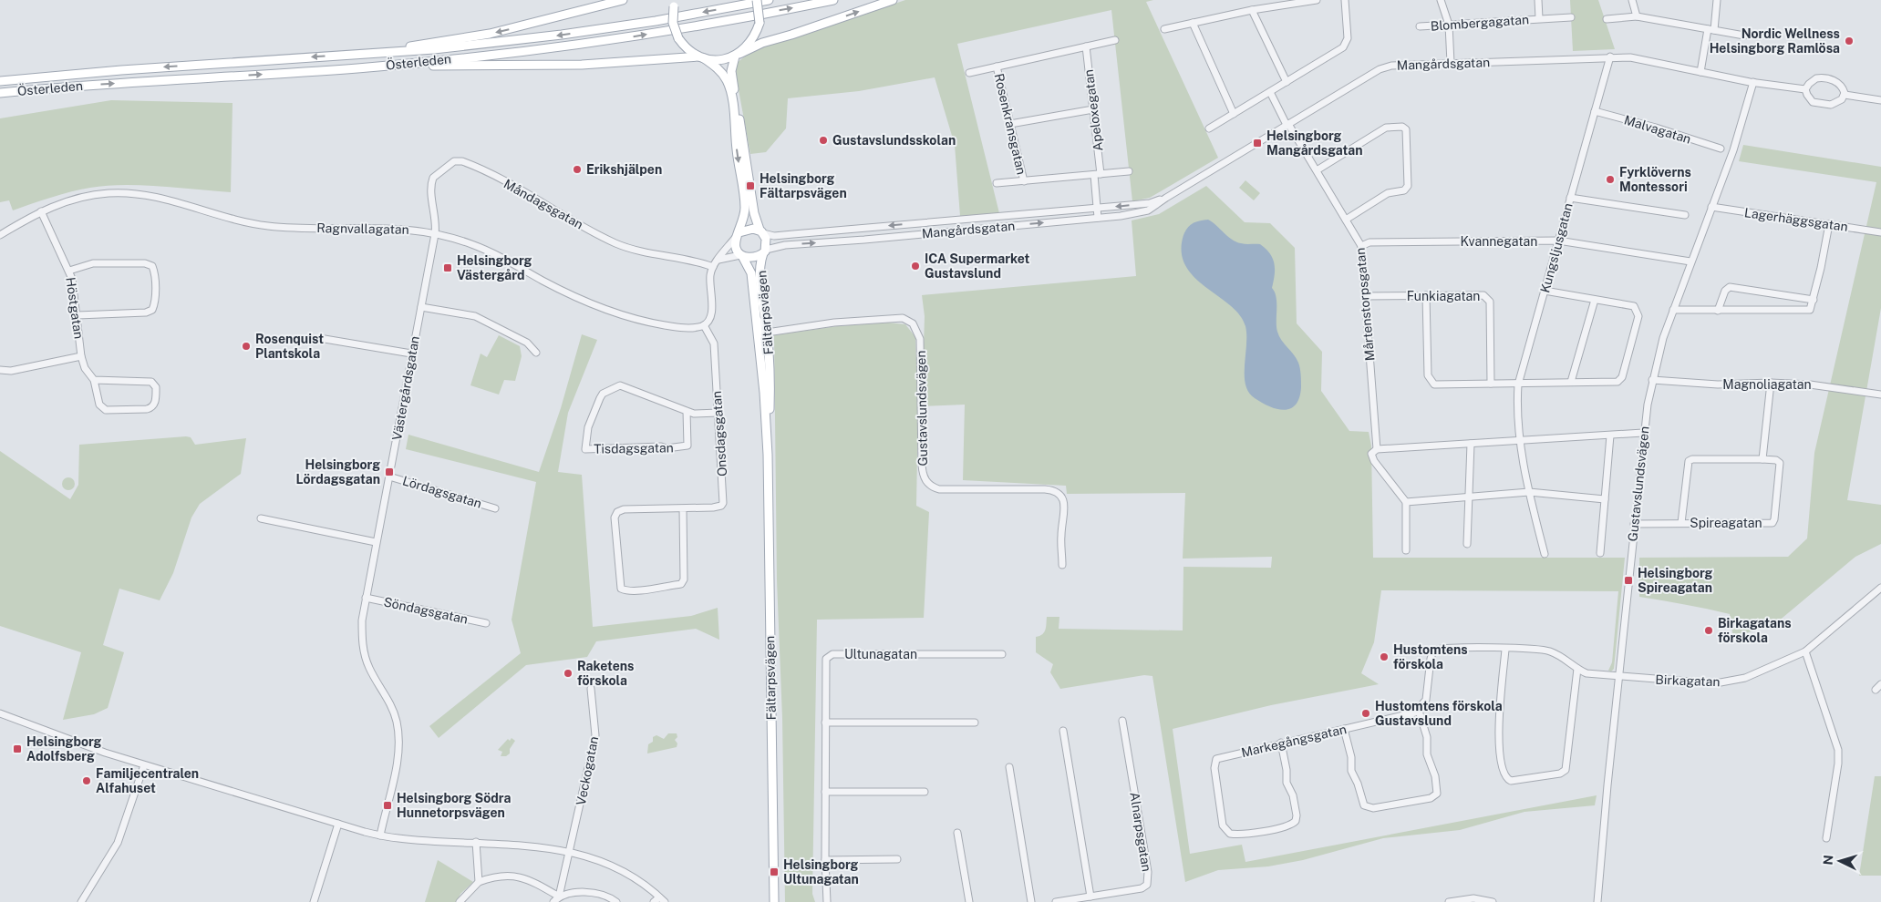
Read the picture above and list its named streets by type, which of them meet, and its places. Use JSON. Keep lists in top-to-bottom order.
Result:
{
  "streets": {
    "main road": ["Österleden", "Fältarpsvägen"],
    "street": [
      "Blombergagatan",
      "Mangårdsgatan",
      "Apeloxegatan",
      "Rosenkransgatan",
      "Malvagatan",
      "Måndagsgatan",
      "Lagerhäggsgatan",
      "Ragnvallagatan",
      "Kvannegatan",
      "Kungsljusgatan",
      "Funkiagatan",
      "Mårtenstorpsgatan",
      "Höstgatan",
      "Magnoliagatan",
      "Västergårdsgatan",
      "Gustavslundsvägen",
      "Onsdagsgatan",
      "Tisdagsgatan",
      "Lördagsgatan",
      "Spireagatan",
      "Söndagsgatan",
      "Ultunagatan",
      "Birkagatan",
      "Markegångsgatan",
      "Veckogatan",
      "Alnarpsgatan"
    ]
  },
  "crossings": [
    ["Mangårdsgatan", "Apeloxegatan"],
    ["Mangårdsgatan", "Kungsljusgatan"],
    ["Mangårdsgatan", "Mårtenstorpsgatan"],
    ["Mangårdsgatan", "Fältarpsvägen"],
    ["Mangårdsgatan", "Gustavslundsvägen"],
    ["Apeloxegatan", "Rosenkransgatan"],
    ["Malvagatan", "Kungsljusgatan"],
    ["Måndagsgatan", "Ragnvallagatan"],
    ["Måndagsgatan", "Västergårdsgatan"],
    ["Lagerhäggsgatan", "Gustavslundsvägen"],
    ["Ragnvallagatan", "Höstgatan"],
    ["Ragnvallagatan", "Västergårdsgatan"],
    ["Ragnvallagatan", "Onsdagsgatan"],
    ["Kvannegatan", "Kungsljusgatan"],
    ["Kvannegatan", "Mårtenstorpsgatan"],
    ["Kvannegatan", "Gustavslundsvägen"],
    ["Funkiagatan", "Mårtenstorpsgatan"],
    ["Fältarpsvägen", "Gustavslundsvägen"],
    ["Magnoliagatan", "Gustavslundsvägen"],
    ["Västergårdsgatan", "Lördagsgatan"],
    ["Västergårdsgatan", "Söndagsgatan"],
    ["Gustavslundsvägen", "Spireagatan"],
    ["Gustavslundsvägen", "Birkagatan"],
    ["Onsdagsgatan", "Tisdagsgatan"]
  ],
  "places": {
    "other": [
      "Nordic Wellness Helsingborg Ramlösa",
      "Gustavslundsskolan",
      "Erikshjälpen",
      "Fyrklöverns Montessori",
      "ICA Supermarket Gustavslund",
      "Rosenquist Plantskola",
      "Birkagatans förskola",
      "Hustomtens förskola",
      "Raketens förskola",
      "Hustomtens förskola Gustavslund",
      "Familjecentralen Alfahuset"
    ],
    "transit": [
      "Helsingborg Mangårdsgatan",
      "Helsingborg Fältarpsvägen",
      "Helsingborg Västergård",
      "Helsingborg Lördagsgatan",
      "Helsingborg Spireagatan",
      "Helsingborg Adolfsberg",
      "Helsingborg Södra Hunnetorpsvägen",
      "Helsingborg Ultunagatan"
    ]
  },
  "north": "left"
}
